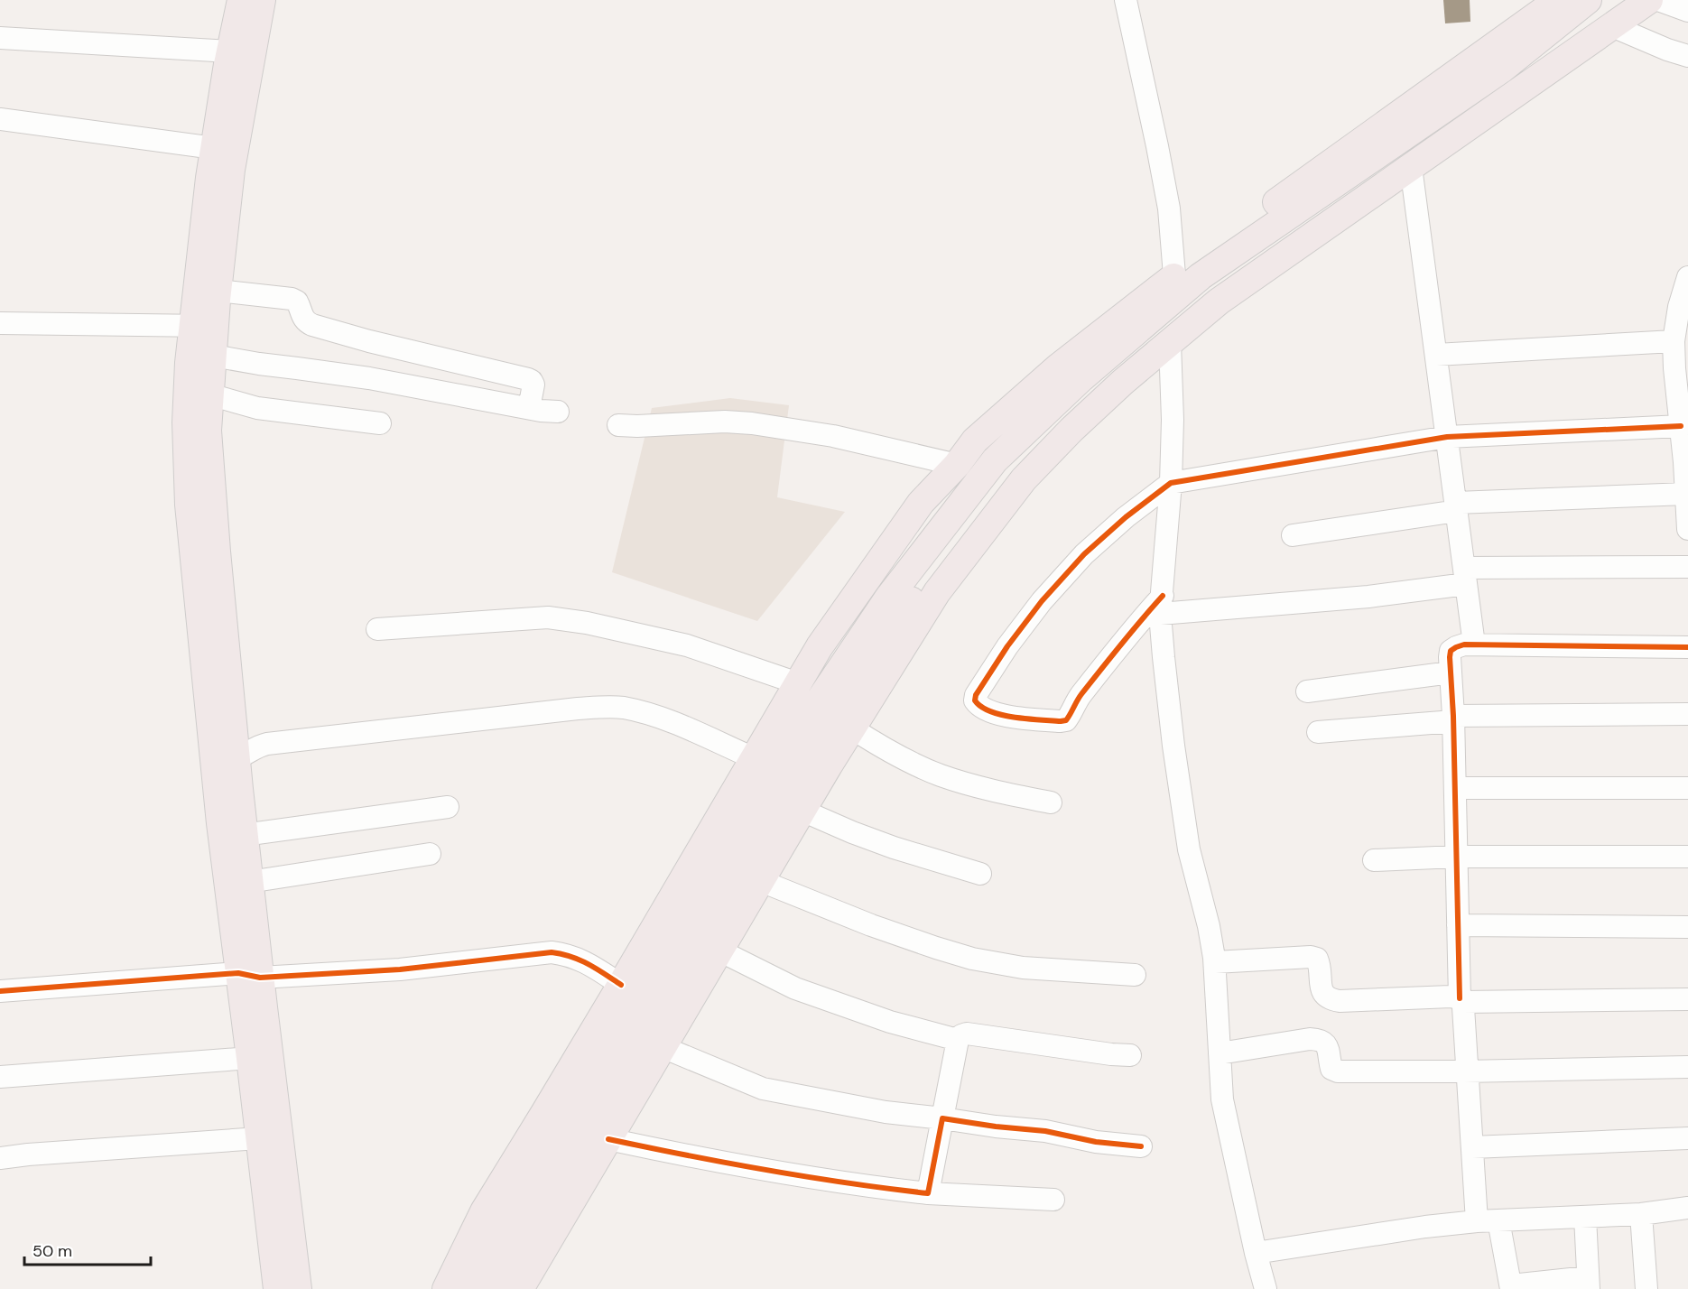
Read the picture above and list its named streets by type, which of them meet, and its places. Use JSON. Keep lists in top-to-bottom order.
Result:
{
  "scale_bar": "50 m"
}
